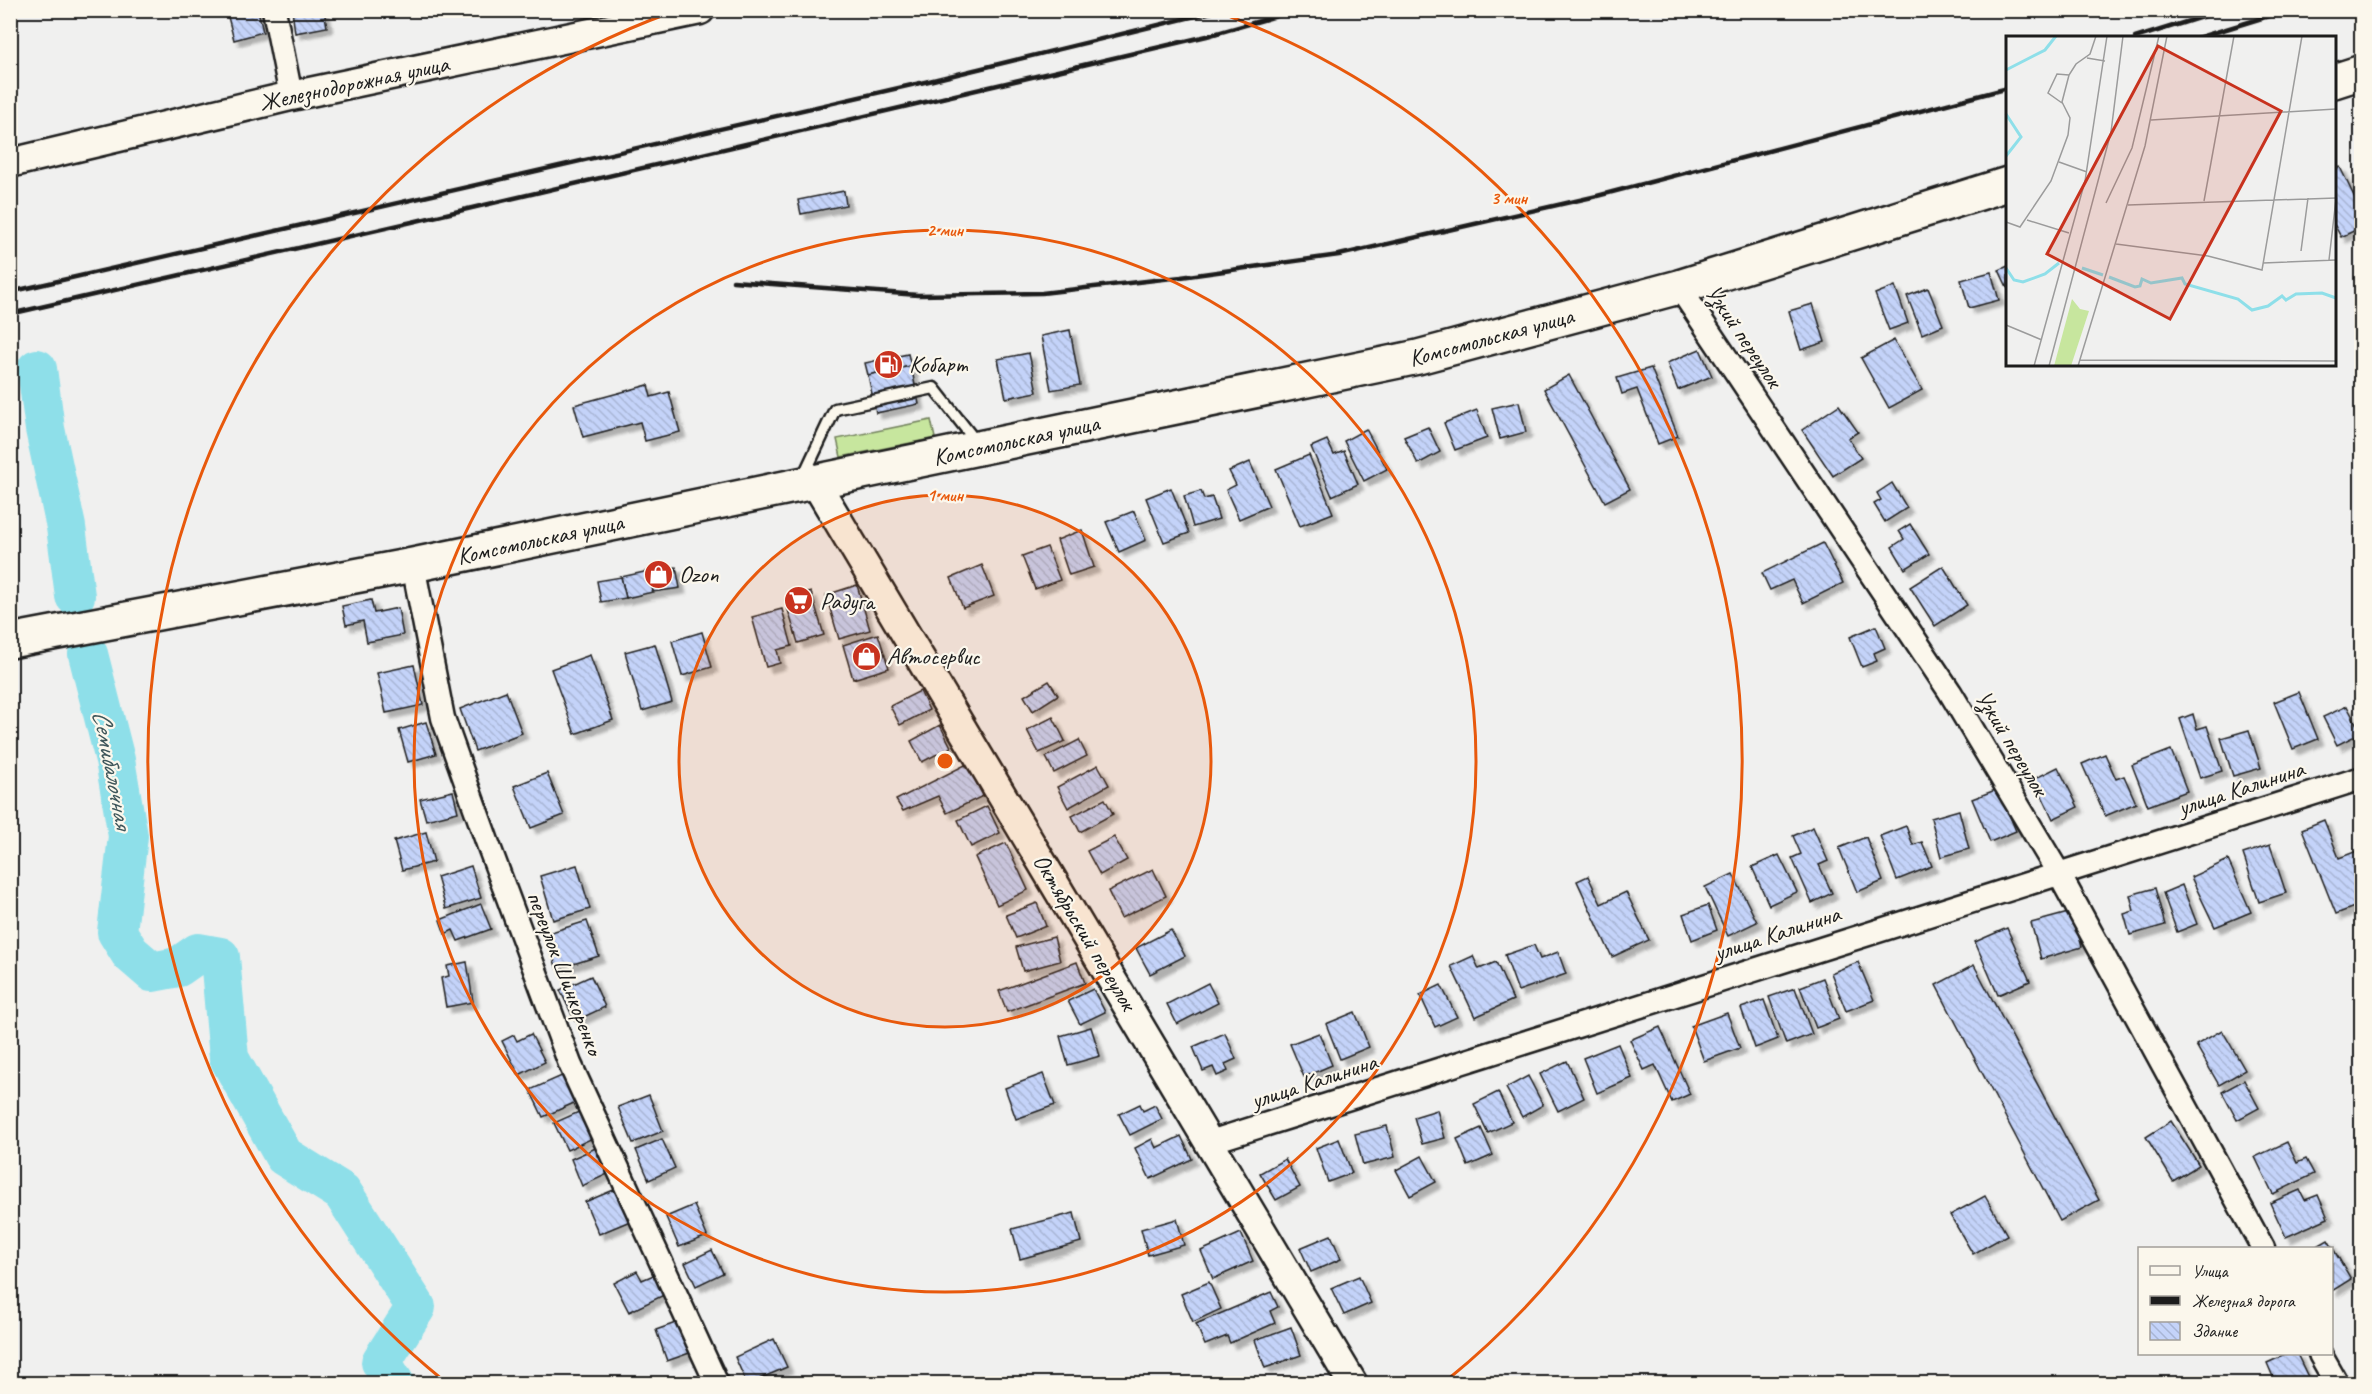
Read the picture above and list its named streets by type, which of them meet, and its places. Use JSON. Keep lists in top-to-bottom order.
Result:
{
  "streets": {
    "main road": ["Комсомольская улица"],
    "street": [
      "Железнодорожная улица",
      "Узкий переулок",
      "улица Калинина",
      "Октябрьский переулок",
      "переулок Шинкоренко"
    ]
  },
  "crossings": [
    ["Узкий переулок", "Комсомольская улица"],
    ["Узкий переулок", "улица Калинина"],
    ["Комсомольская улица", "Октябрьский переулок"],
    ["Комсомольская улица", "переулок Шинкоренко"],
    ["улица Калинина", "Октябрьский переулок"]
  ],
  "water": ["Семибалочная"],
  "places": {
    "fuel station": ["Кобарт"],
    "shop": ["Ozon", "Автосервис"],
    "supermarket": ["Радуга"]
  },
  "legend": ["Улица", "Железная дорога", "Здание"],
  "rings": ["3 мин", "2 мин", "1 мин"]
}
